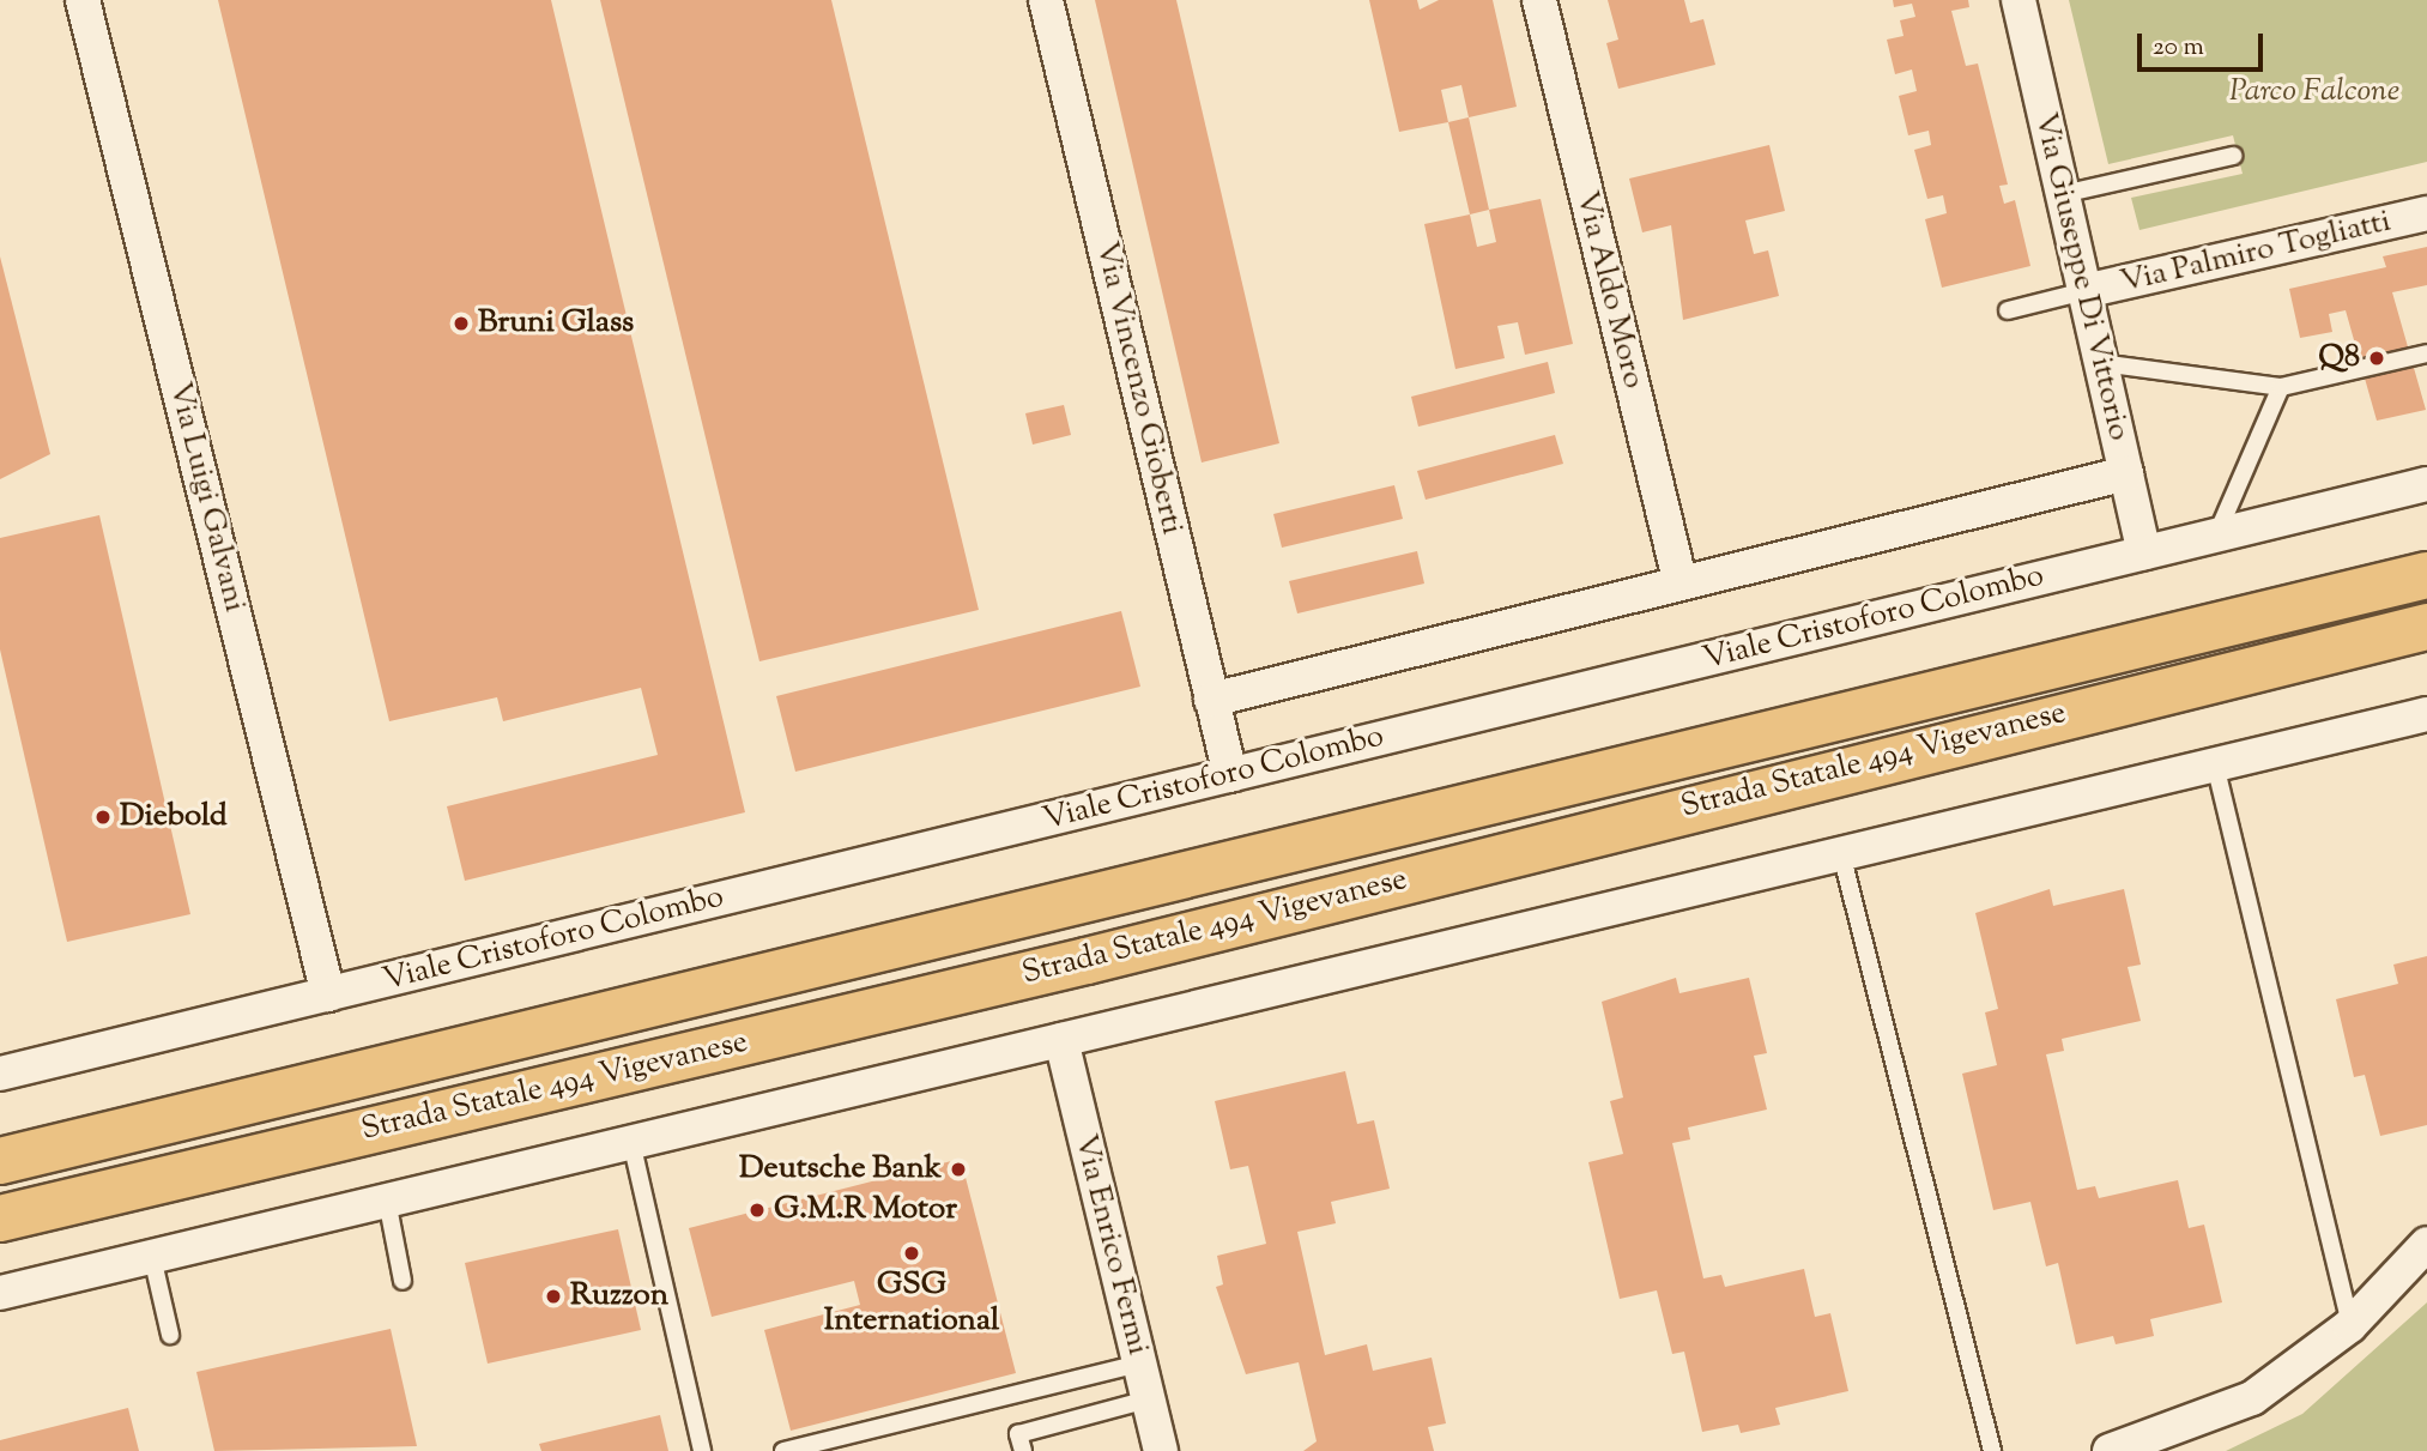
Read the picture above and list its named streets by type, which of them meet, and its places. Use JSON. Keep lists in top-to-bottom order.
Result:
{
  "streets": {
    "main road": ["Strada Statale 494 Vigevanese"],
    "street": [
      "Via Palmiro Togliatti",
      "Via Giuseppe Di Vittorio",
      "Via Aldo Moro",
      "Via Vincenzo Gioberti",
      "Via Luigi Galvani",
      "Viale Cristoforo Colombo",
      "Via Enrico Fermi"
    ]
  },
  "crossings": [
    ["Via Palmiro Togliatti", "Via Giuseppe Di Vittorio"],
    ["Via Giuseppe Di Vittorio", "Viale Cristoforo Colombo"],
    ["Via Vincenzo Gioberti", "Viale Cristoforo Colombo"],
    ["Via Luigi Galvani", "Viale Cristoforo Colombo"]
  ],
  "parks": ["Parco Falcone"],
  "places": [
    "Bruni Glass",
    "Q8",
    "Diebold",
    "Deutsche Bank",
    "G.M.R Motor",
    "GSG International",
    "Ruzzon"
  ],
  "scale_bar": "20 m"
}
